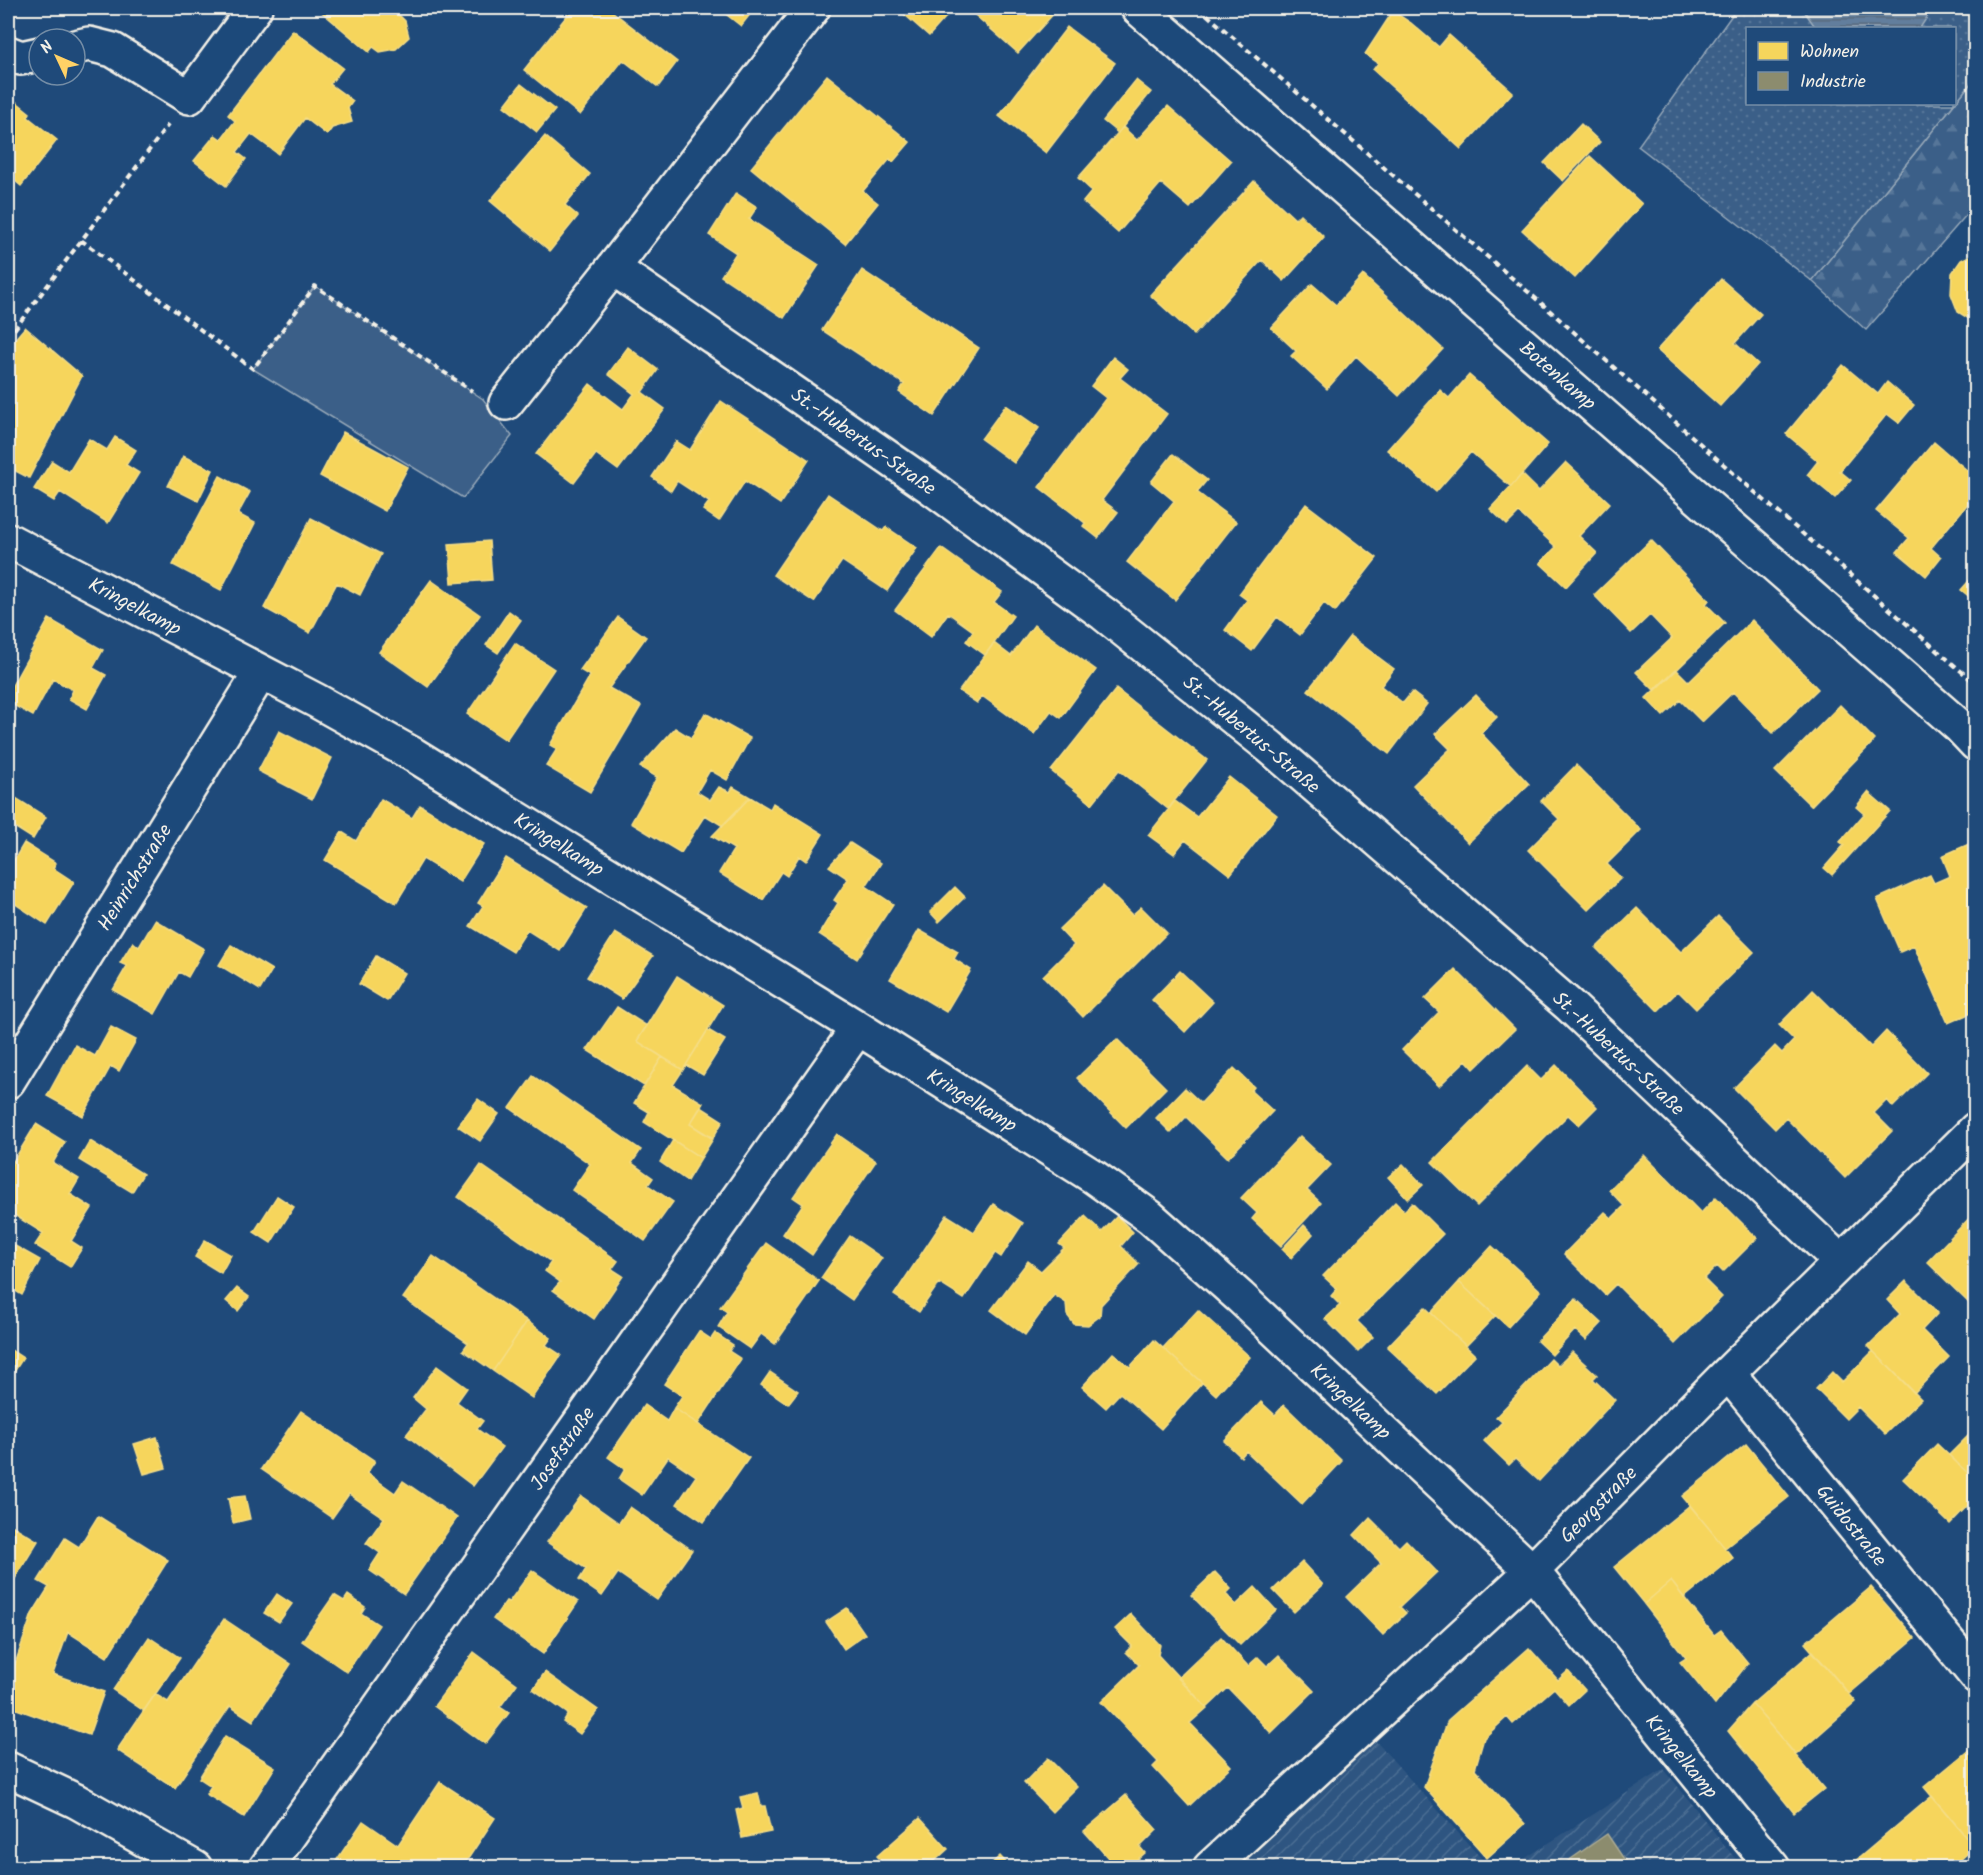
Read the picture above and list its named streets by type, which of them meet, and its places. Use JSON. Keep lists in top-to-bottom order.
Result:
{
  "streets": {
    "street": [
      "Botenkamp",
      "St.-Hubertus-Straße",
      "Kringelkamp",
      "Heinrichstraße",
      "Josefstraße",
      "Georgstraße",
      "Guidostraße"
    ]
  },
  "crossings": [
    ["St.-Hubertus-Straße", "Georgstraße"],
    ["Kringelkamp", "Heinrichstraße"],
    ["Kringelkamp", "Josefstraße"],
    ["Kringelkamp", "Georgstraße"],
    ["Georgstraße", "Guidostraße"]
  ],
  "legend": ["Wohnen", "Industrie"],
  "north": "top left"
}
